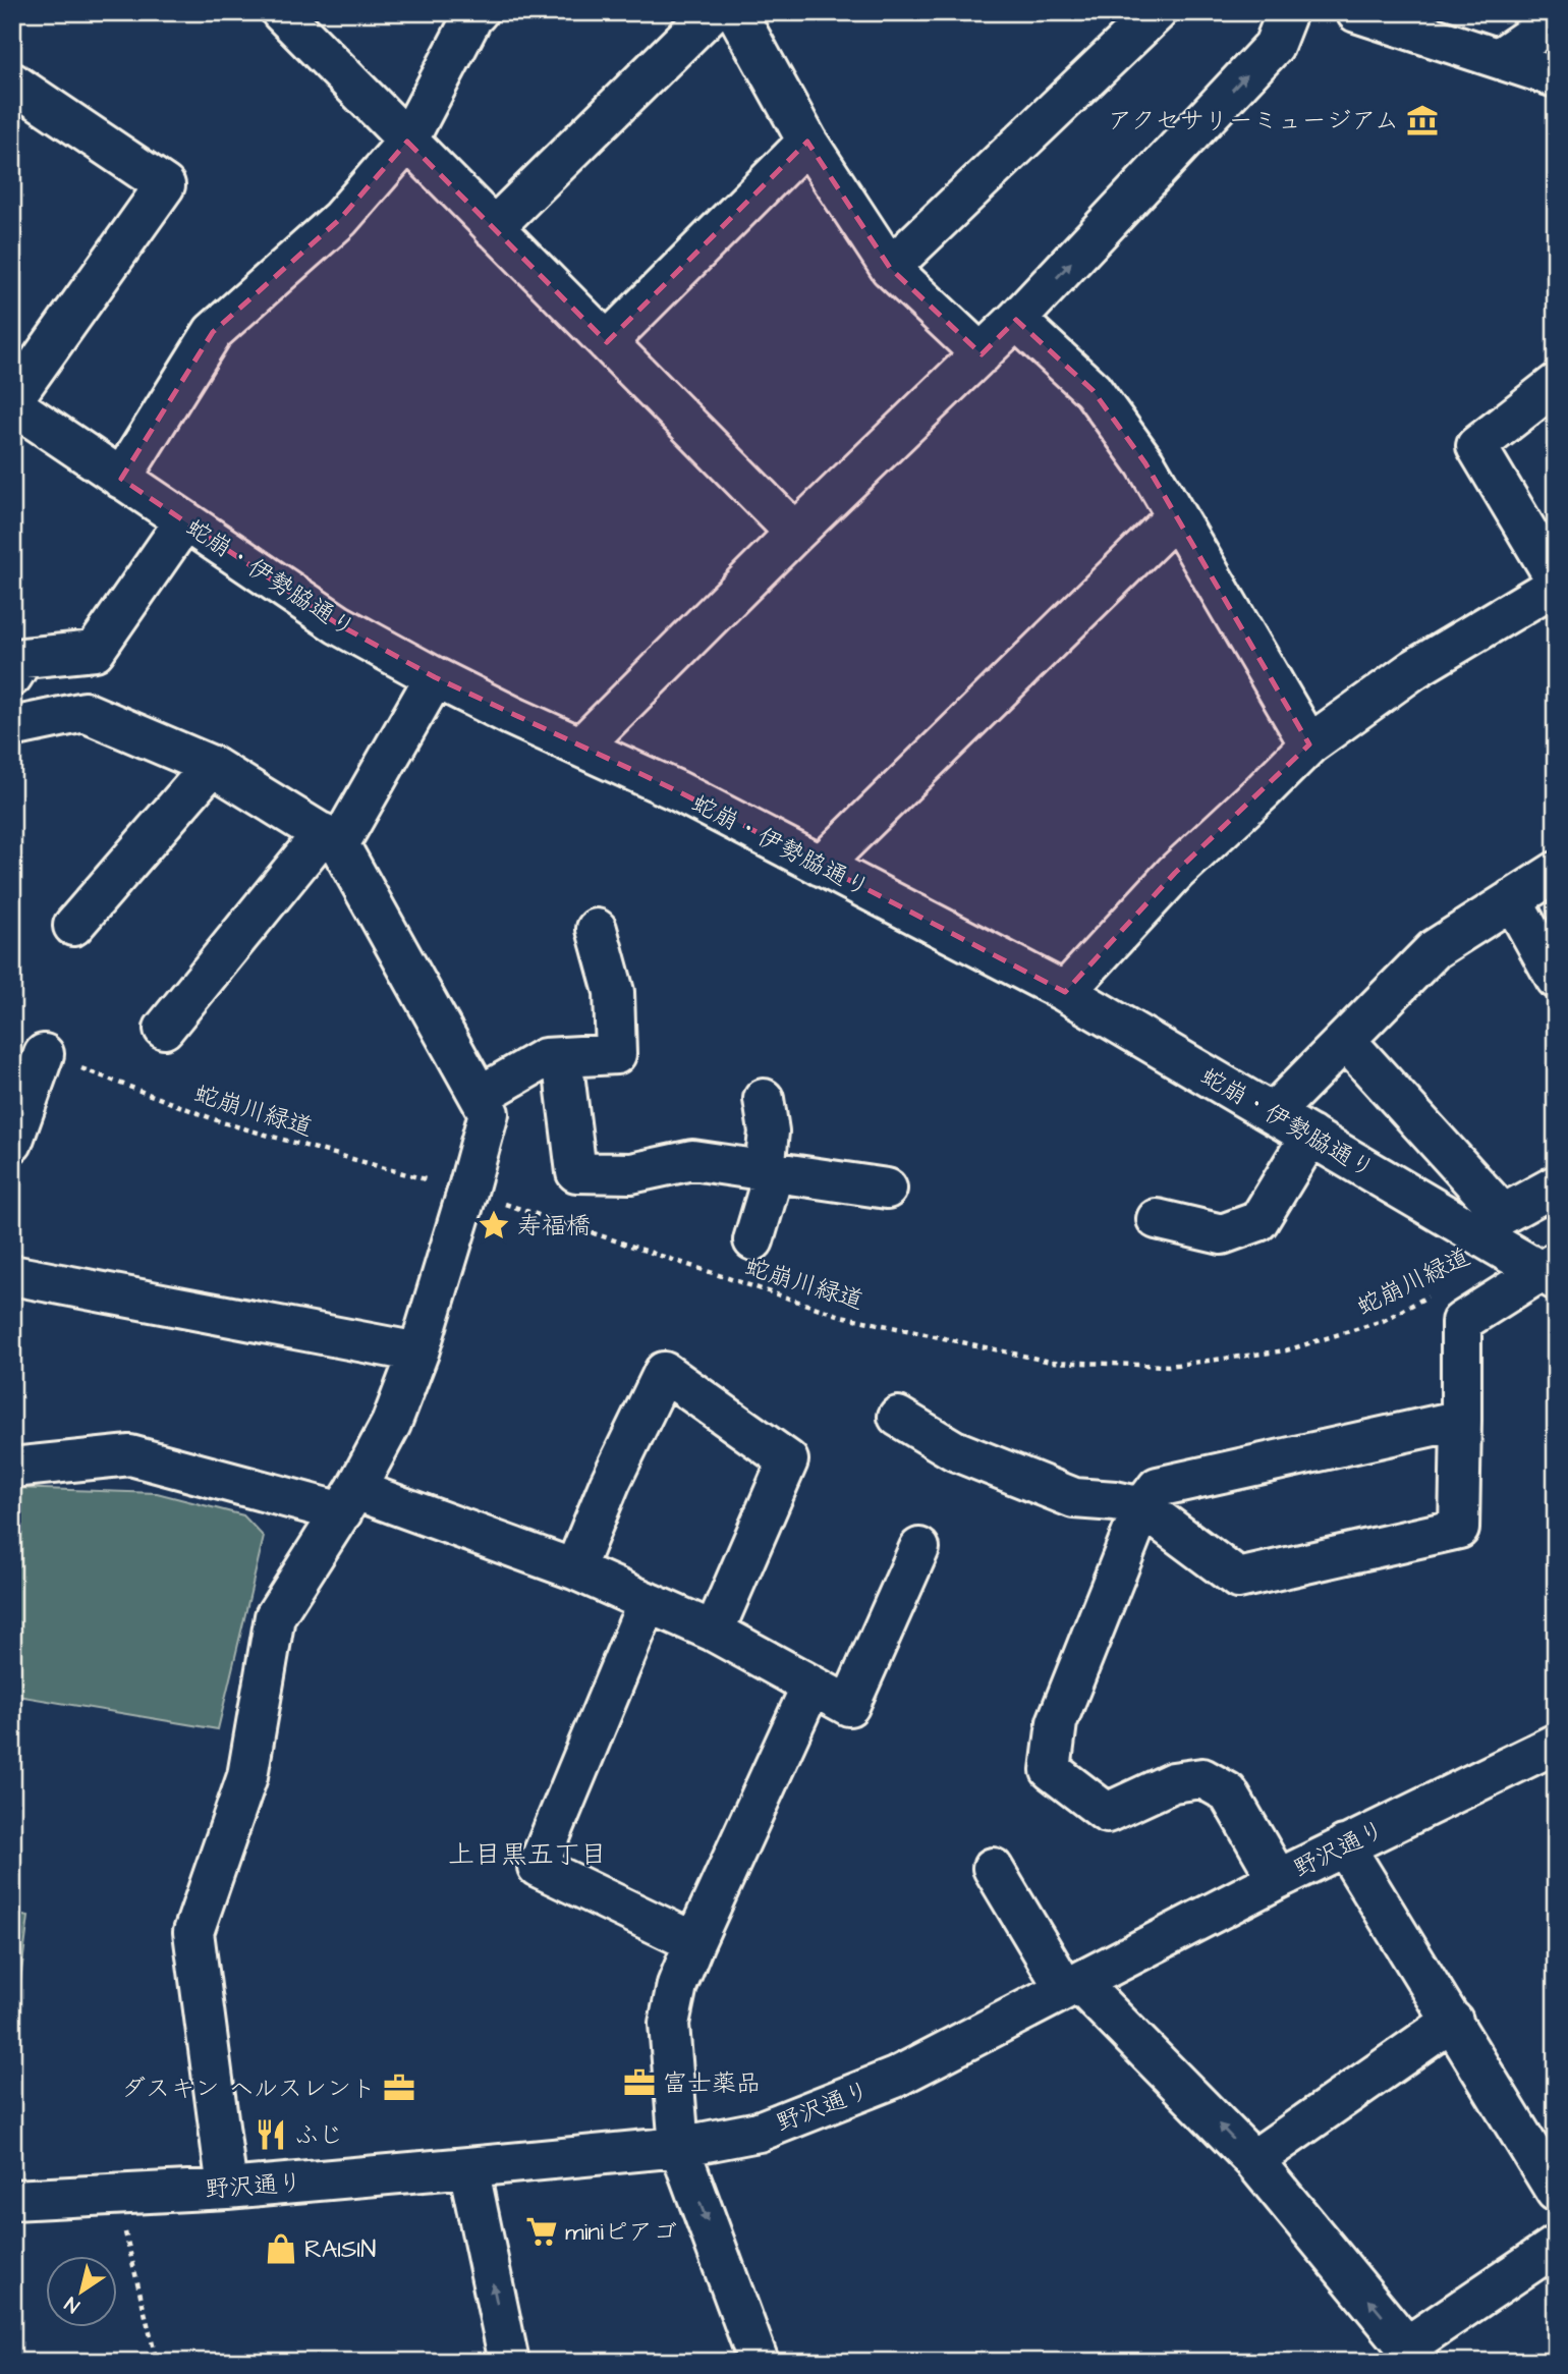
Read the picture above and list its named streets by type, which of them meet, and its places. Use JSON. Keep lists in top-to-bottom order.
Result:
{
  "streets": {
    "street": ["蛇崩・伊勢脇通り", "野沢通り"],
    "path": ["蛇崩川緑道"]
  },
  "districts": ["上目黒五丁目"],
  "places": {
    "museum": ["アクセサリーミュージアム"],
    "place": ["寿福橋"],
    "office": ["富士薬品", "ダスキン ヘルスレント"],
    "restaurant": ["ふじ"],
    "supermarket": ["miniピアゴ"],
    "shop": ["RAISIN"]
  },
  "north": "bottom left"
}
